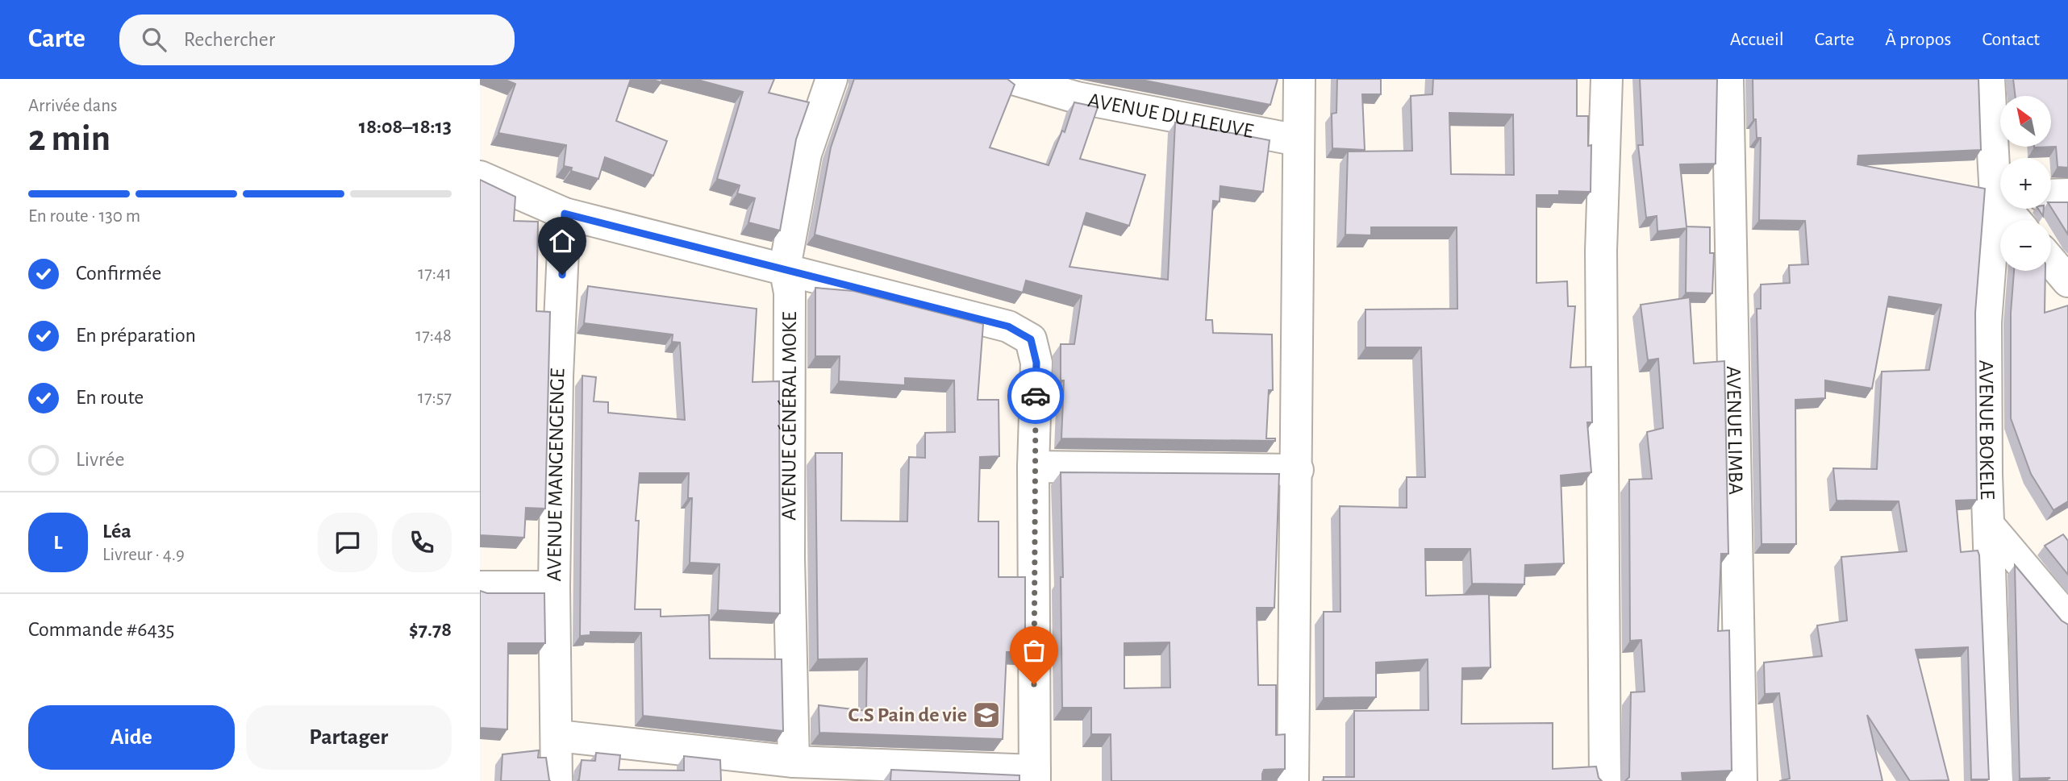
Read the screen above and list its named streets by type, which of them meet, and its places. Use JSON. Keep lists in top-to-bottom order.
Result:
{
  "streets": {
    "street": [
      "AVENUE DU FLEUVE",
      "AVENUE GÉNÉRAL MOKE",
      "AVENUE BOKELE",
      "AVENUE LIMBA",
      "AVENUE MANGENGENGE"
    ]
  },
  "places": {
    "school or university": ["C.S Pain de vie"]
  },
  "north": "top left",
  "page": {
    "header": "Carte",
    "search": "Rechercher",
    "nav": [
      "Accueil",
      "Carte",
      "À propos",
      "Contact"
    ],
    "heading": ["2 min", "Arrivée dans", "18:08–18:13"],
    "panel": [
      "Léa",
      "Livreur · 4.9",
      "Commande #6435",
      "$7.78"
    ],
    "map_buttons": ["+", "−"],
    "bar": "En route · 130 m",
    "list": [
      ["Confirmée", "17:41"],
      ["En préparation", "17:48"],
      ["En route", "17:57"],
      "Livrée"
    ],
    "round": "L",
    "buttons": ["Aide", "Partager"]
  }
}
